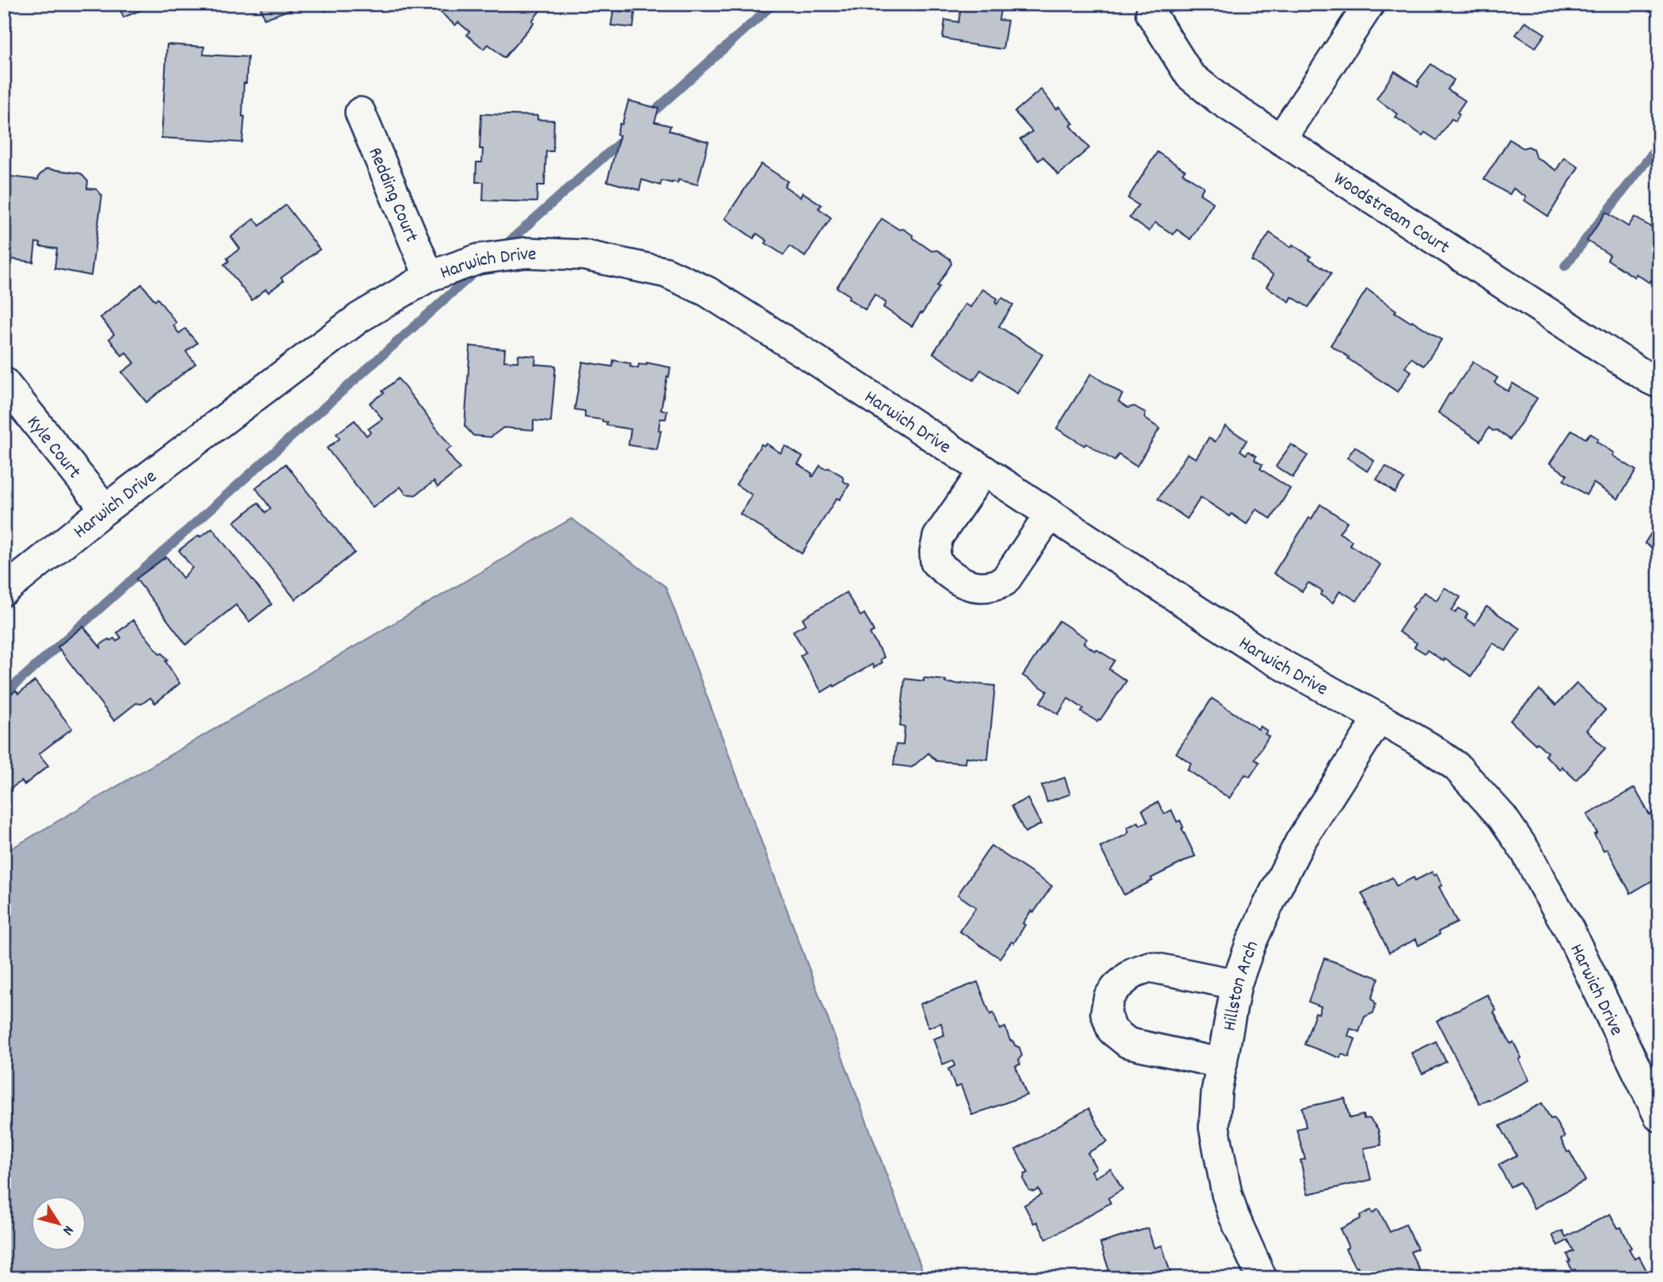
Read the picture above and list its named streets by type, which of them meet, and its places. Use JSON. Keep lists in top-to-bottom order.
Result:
{
  "streets": {
    "street": [
      "Redding Court",
      "Woodstream Court",
      "Harwich Drive",
      "Kyle Court",
      "Hillston Arch"
    ]
  },
  "crossings": [
    ["Redding Court", "Harwich Drive"],
    ["Harwich Drive", "Kyle Court"],
    ["Harwich Drive", "Hillston Arch"]
  ],
  "north": "bottom right"
}
